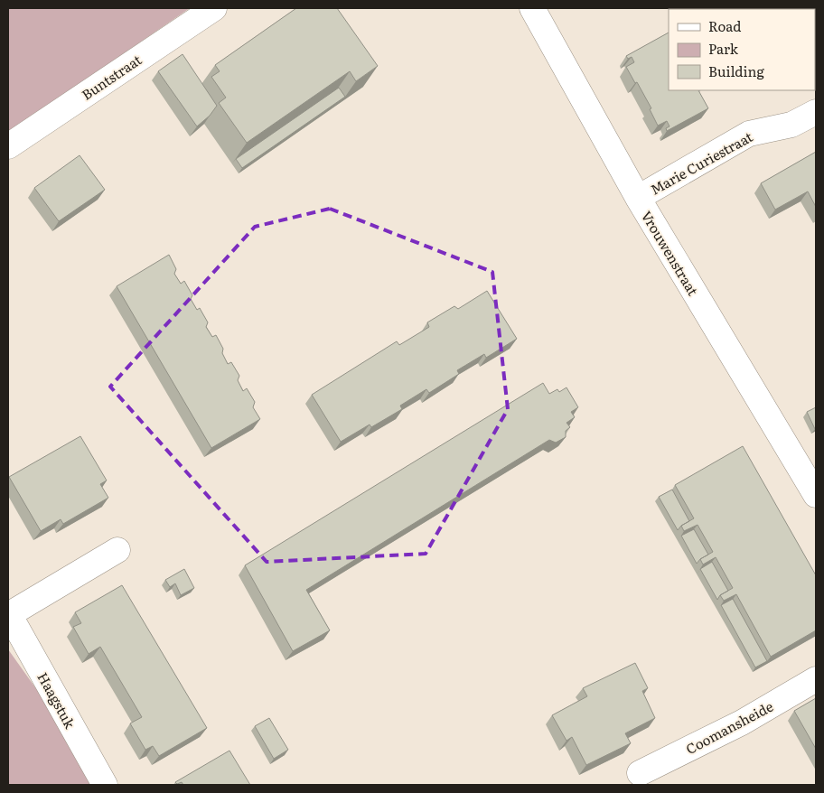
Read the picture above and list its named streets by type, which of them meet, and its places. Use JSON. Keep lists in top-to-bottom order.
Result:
{
  "streets": {
    "street": [
      "Buntstraat",
      "Marie Curiestraat",
      "Vrouwenstraat",
      "Haagstuk",
      "Coomansheide"
    ]
  },
  "crossings": [
    ["Marie Curiestraat", "Vrouwenstraat"]
  ],
  "legend": ["Road", "Park", "Building"]
}
